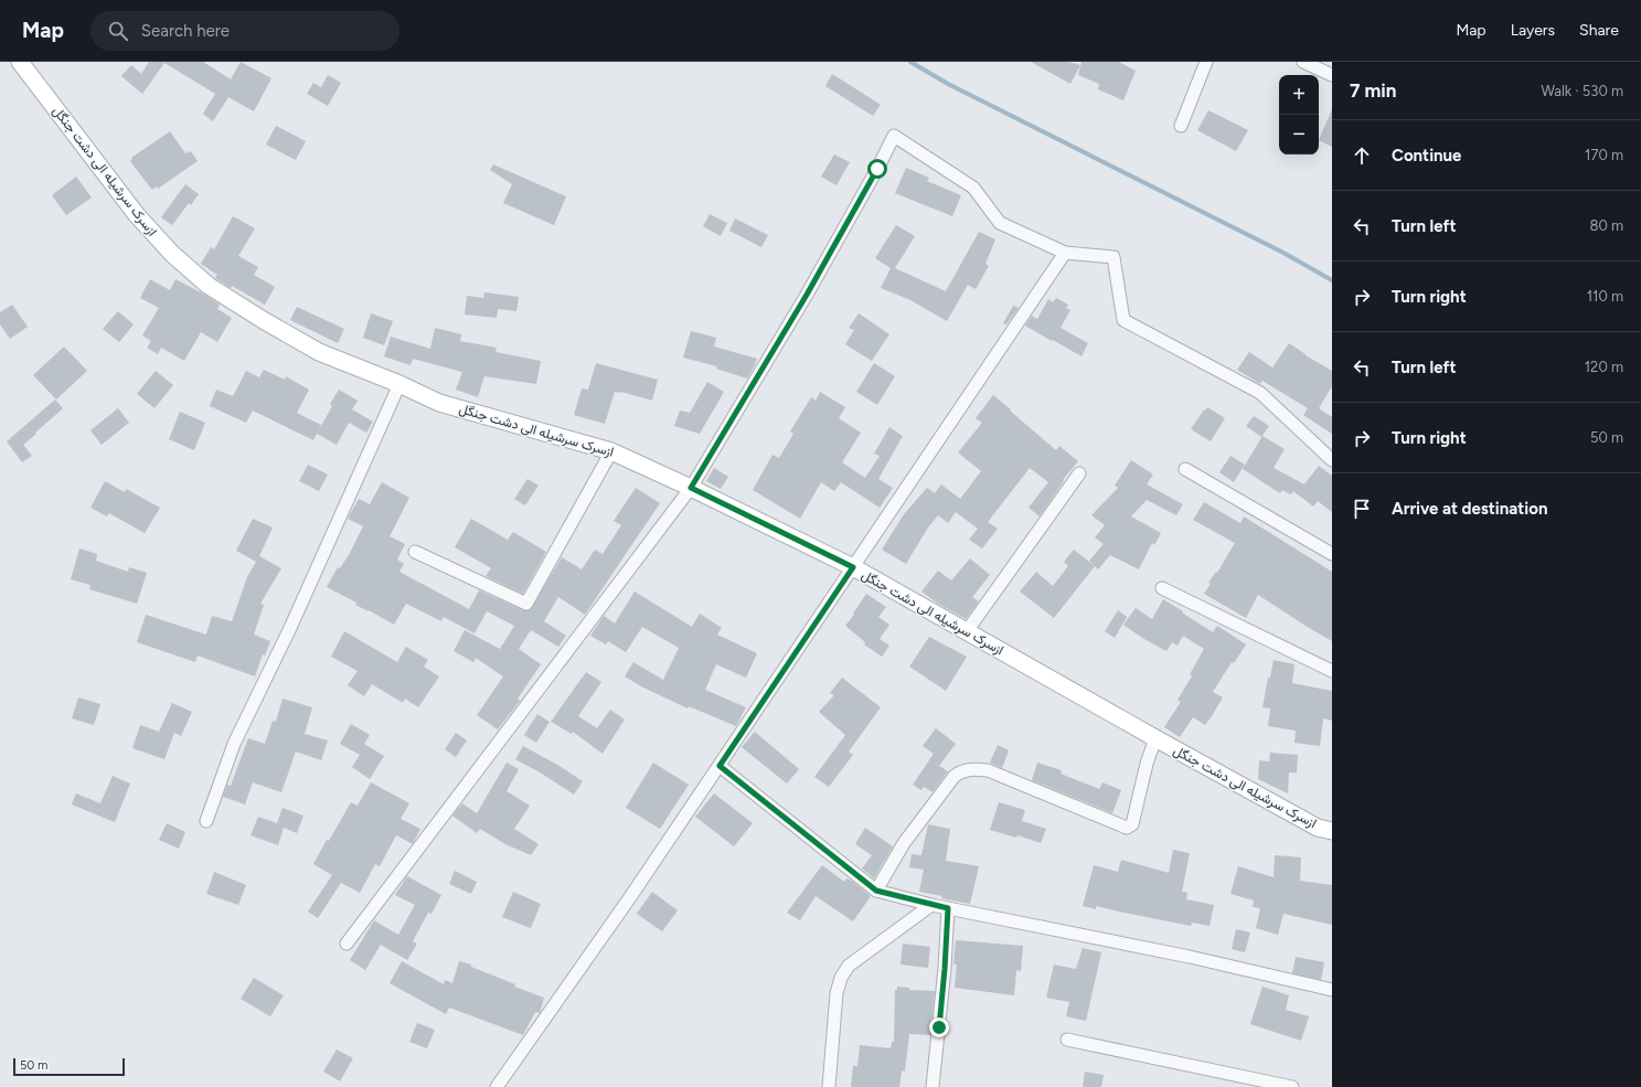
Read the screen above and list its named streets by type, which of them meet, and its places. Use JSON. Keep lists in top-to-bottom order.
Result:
{
  "streets": {
    "street": ["ازسرک سرشیله الی دشت جنگل"]
  },
  "scale_bar": "50 m",
  "page": {
    "header": "Map",
    "search": "Search here",
    "nav": ["Map", "Layers", "Share"],
    "heading": ["7 min", "Walk · 530 m"],
    "map_buttons": ["+", "−"],
    "list": [
      ["Continue", "170 m"],
      ["Turn left", "80 m"],
      ["Turn right", "110 m"],
      ["Turn left", "120 m"],
      ["Turn right", "50 m"],
      "Arrive at destination"
    ],
    "scale": "50 m"
  }
}
